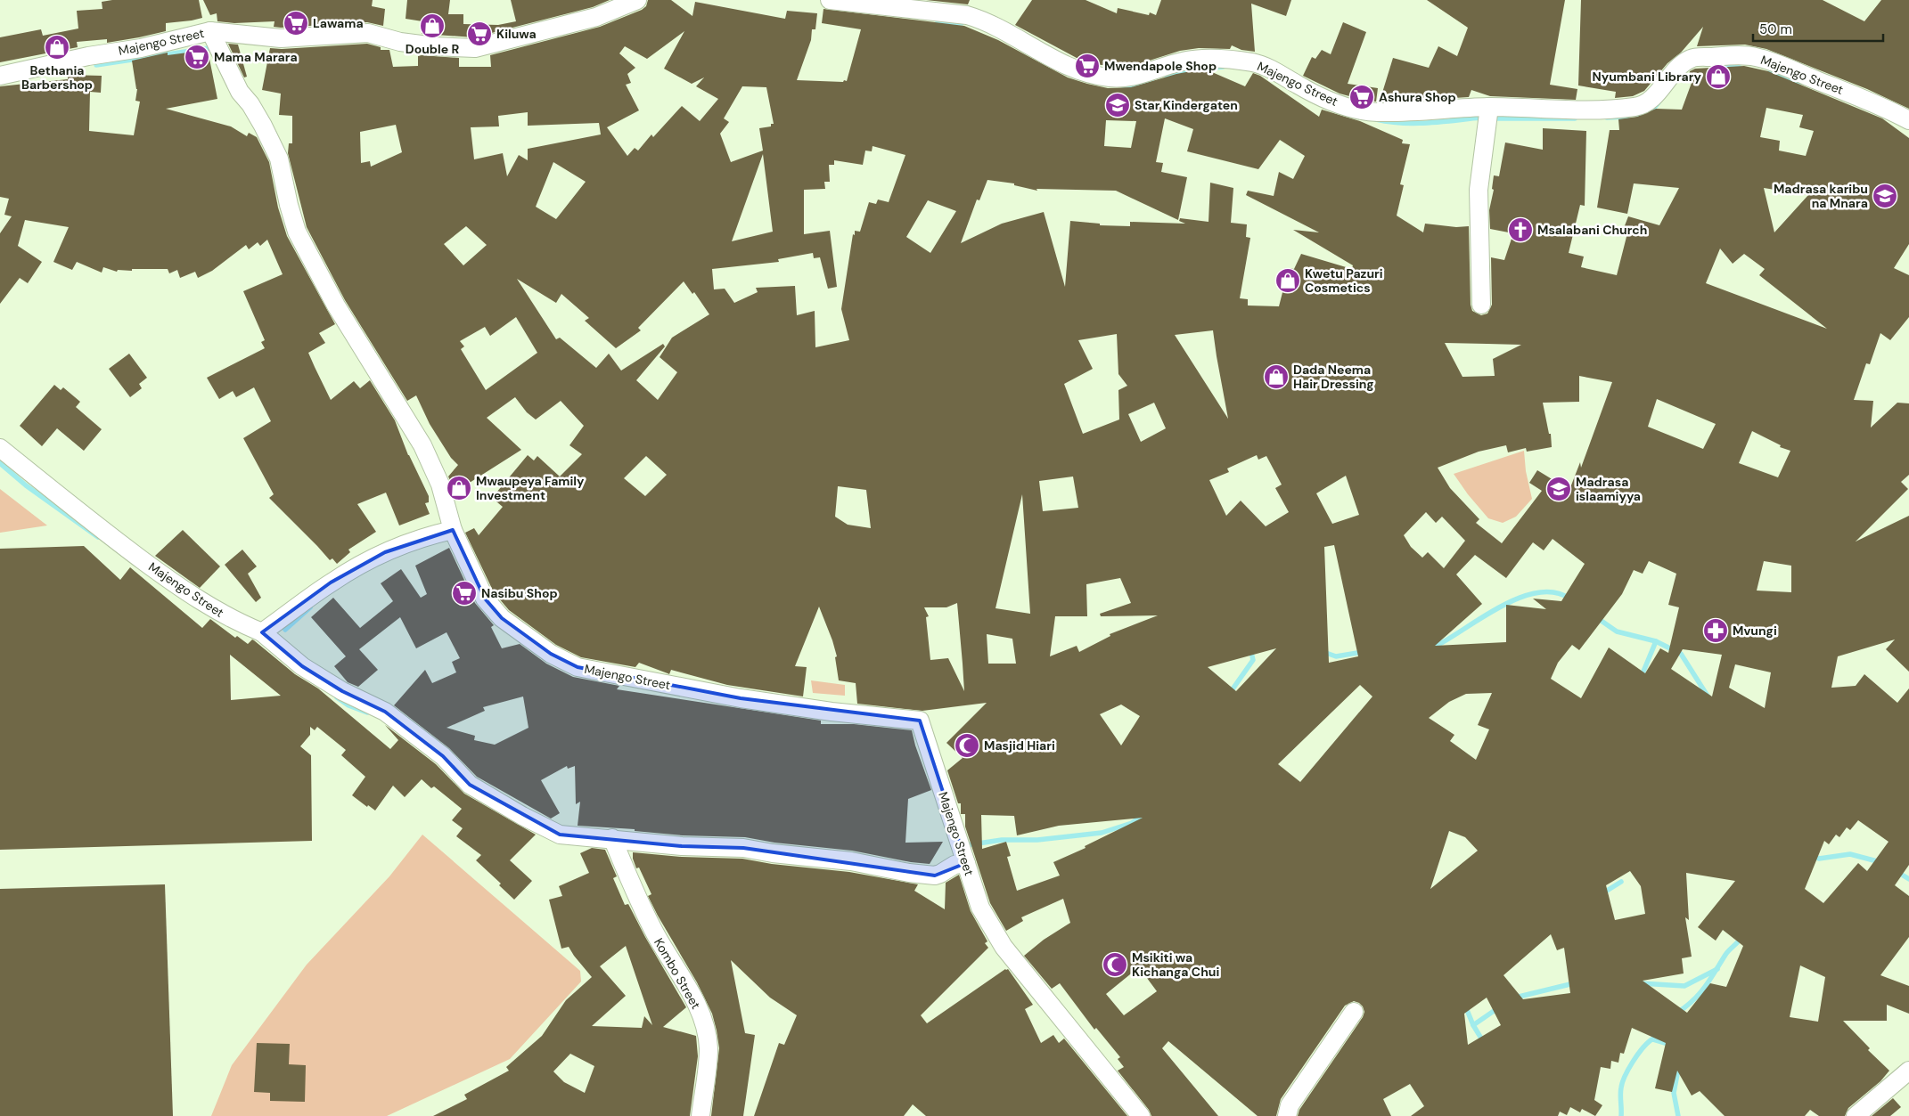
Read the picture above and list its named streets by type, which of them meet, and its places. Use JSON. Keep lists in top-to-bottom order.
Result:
{
  "streets": {
    "street": ["Majengo Street", "Kombo Street"]
  },
  "crossings": [
    ["Majengo Street", "Kombo Street"]
  ],
  "places": {
    "supermarket": [
      "Lawama",
      "Kiluwa",
      "Mama Marara",
      "Mwendapole Shop",
      "Ashura Shop",
      "Nasibu Shop"
    ],
    "shop": [
      "Double R",
      "Bethania Barbershop",
      "Nyumbani Library",
      "Kwetu Pazuri Cosmetics",
      "Dada Neema Hair Dressing",
      "Mwaupeya Family Investment"
    ],
    "school or university": ["Star Kindergaten", "Madrasa karibu na Mnara", "Madrasa islaamiyya"],
    "church": ["Msalabani Church"],
    "pharmacy": ["Mvungi"],
    "mosque": ["Masjid Hiari", "Msikiti wa Kichanga Chui"]
  },
  "scale_bar": "50 m"
}
